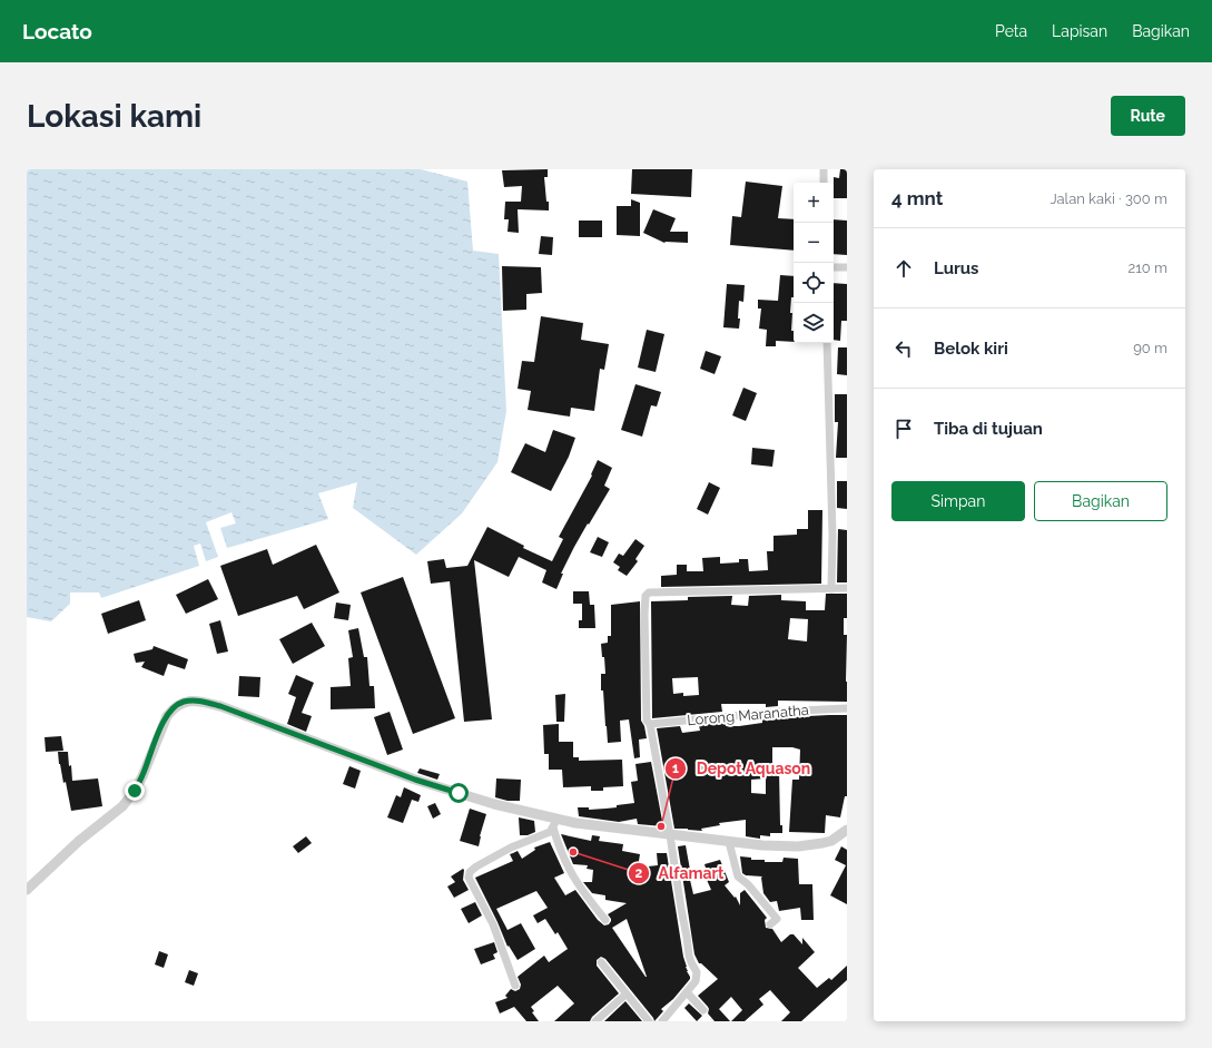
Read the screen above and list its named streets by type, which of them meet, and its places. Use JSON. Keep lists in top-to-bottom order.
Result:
{
  "streets": {
    "street": ["Lorong Maranatha"]
  },
  "places": ["Depot Aquason", "Alfamart"],
  "page": {
    "header": "Locato",
    "nav": ["Peta", "Lapisan", "Bagikan"],
    "buttons": [
      "Rute",
      ["Simpan", "Bagikan"]
    ],
    "title": "Lokasi kami",
    "heading": ["4 mnt", "Jalan kaki · 300 m"],
    "map_buttons": ["+", "−"],
    "list": [
      ["Lurus", "210 m"],
      ["Belok kiri", "90 m"],
      "Tiba di tujuan"
    ]
  }
}
